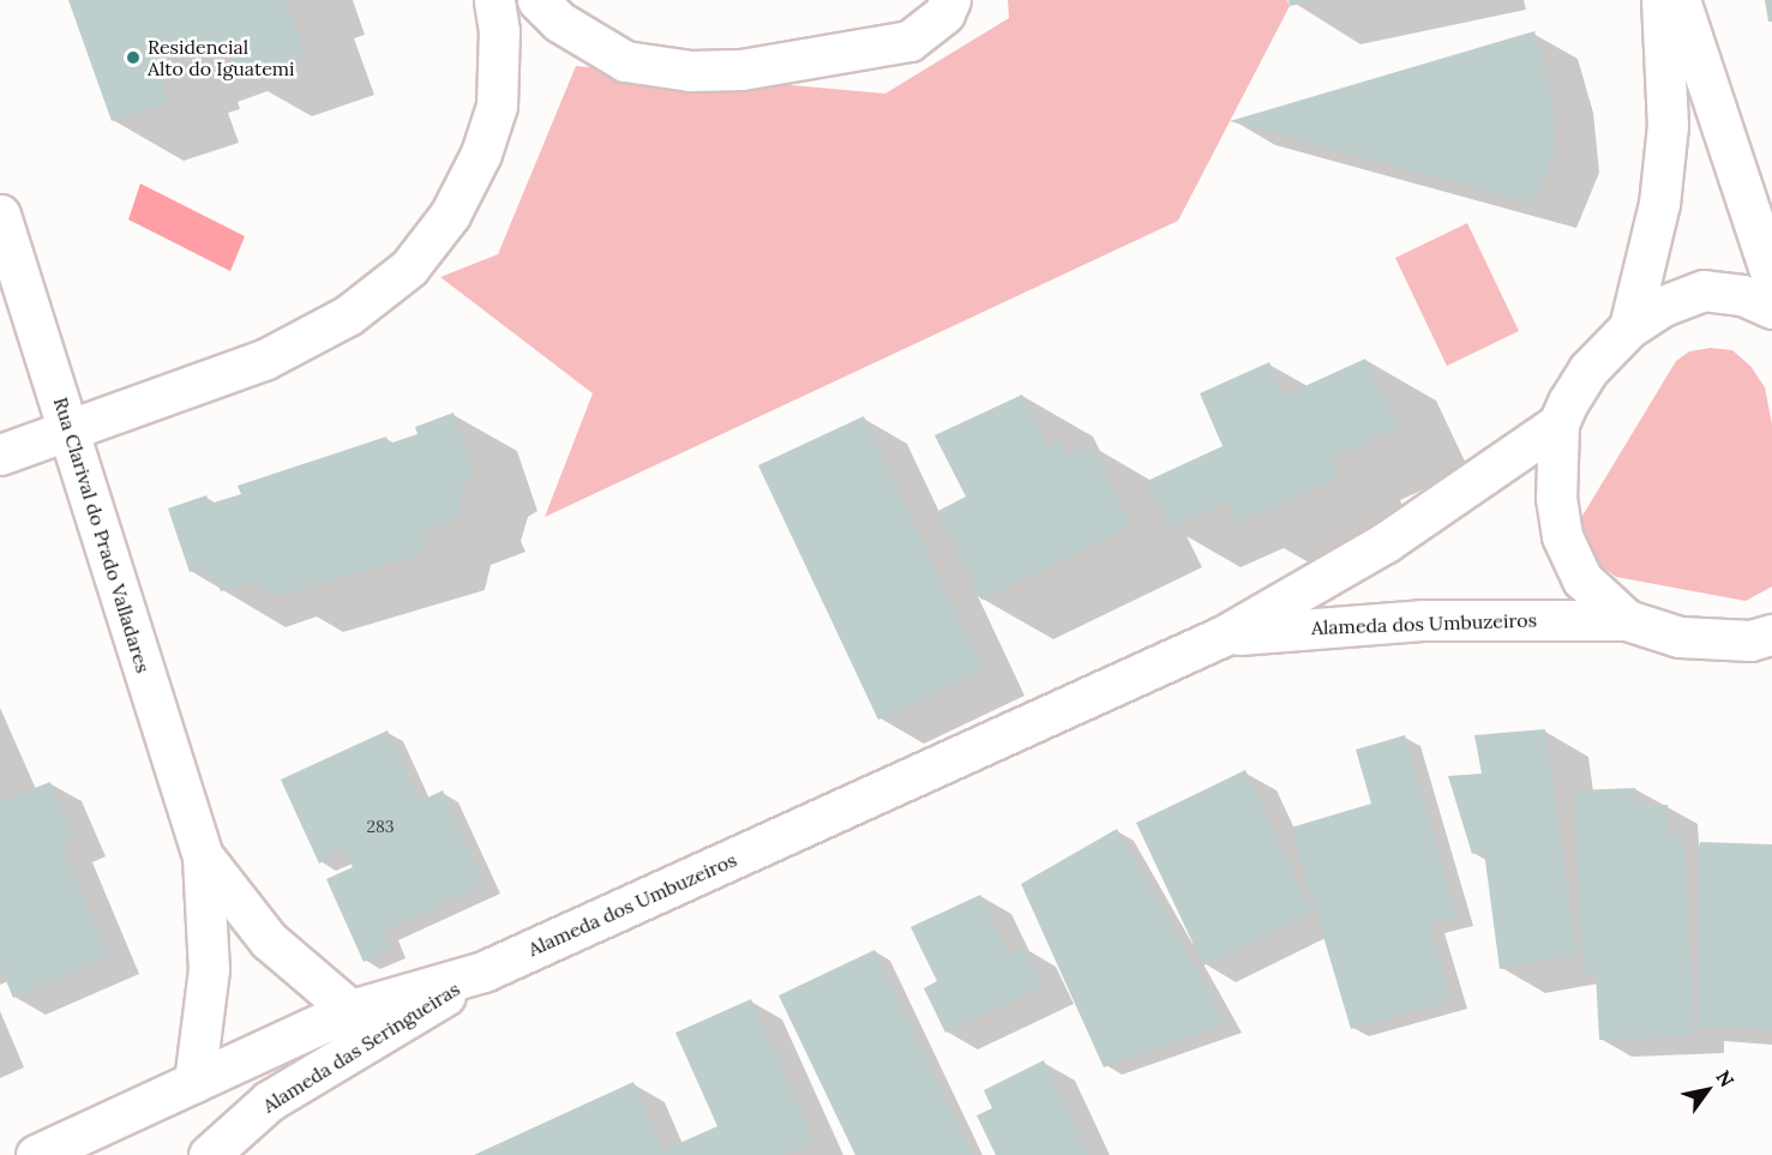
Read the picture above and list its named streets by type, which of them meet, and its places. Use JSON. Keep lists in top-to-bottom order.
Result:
{
  "streets": {
    "street": ["Rua Clarival do Prado Valladares", "Alameda dos Umbuzeiros", "Alameda das Seringueiras"]
  },
  "crossings": [
    ["Rua Clarival do Prado Valladares", "Alameda dos Umbuzeiros"],
    ["Alameda dos Umbuzeiros", "Alameda das Seringueiras"]
  ],
  "places": ["Residencial Alto do Iguatemi"],
  "house_numbers": ["283"],
  "north": "top right"
}
